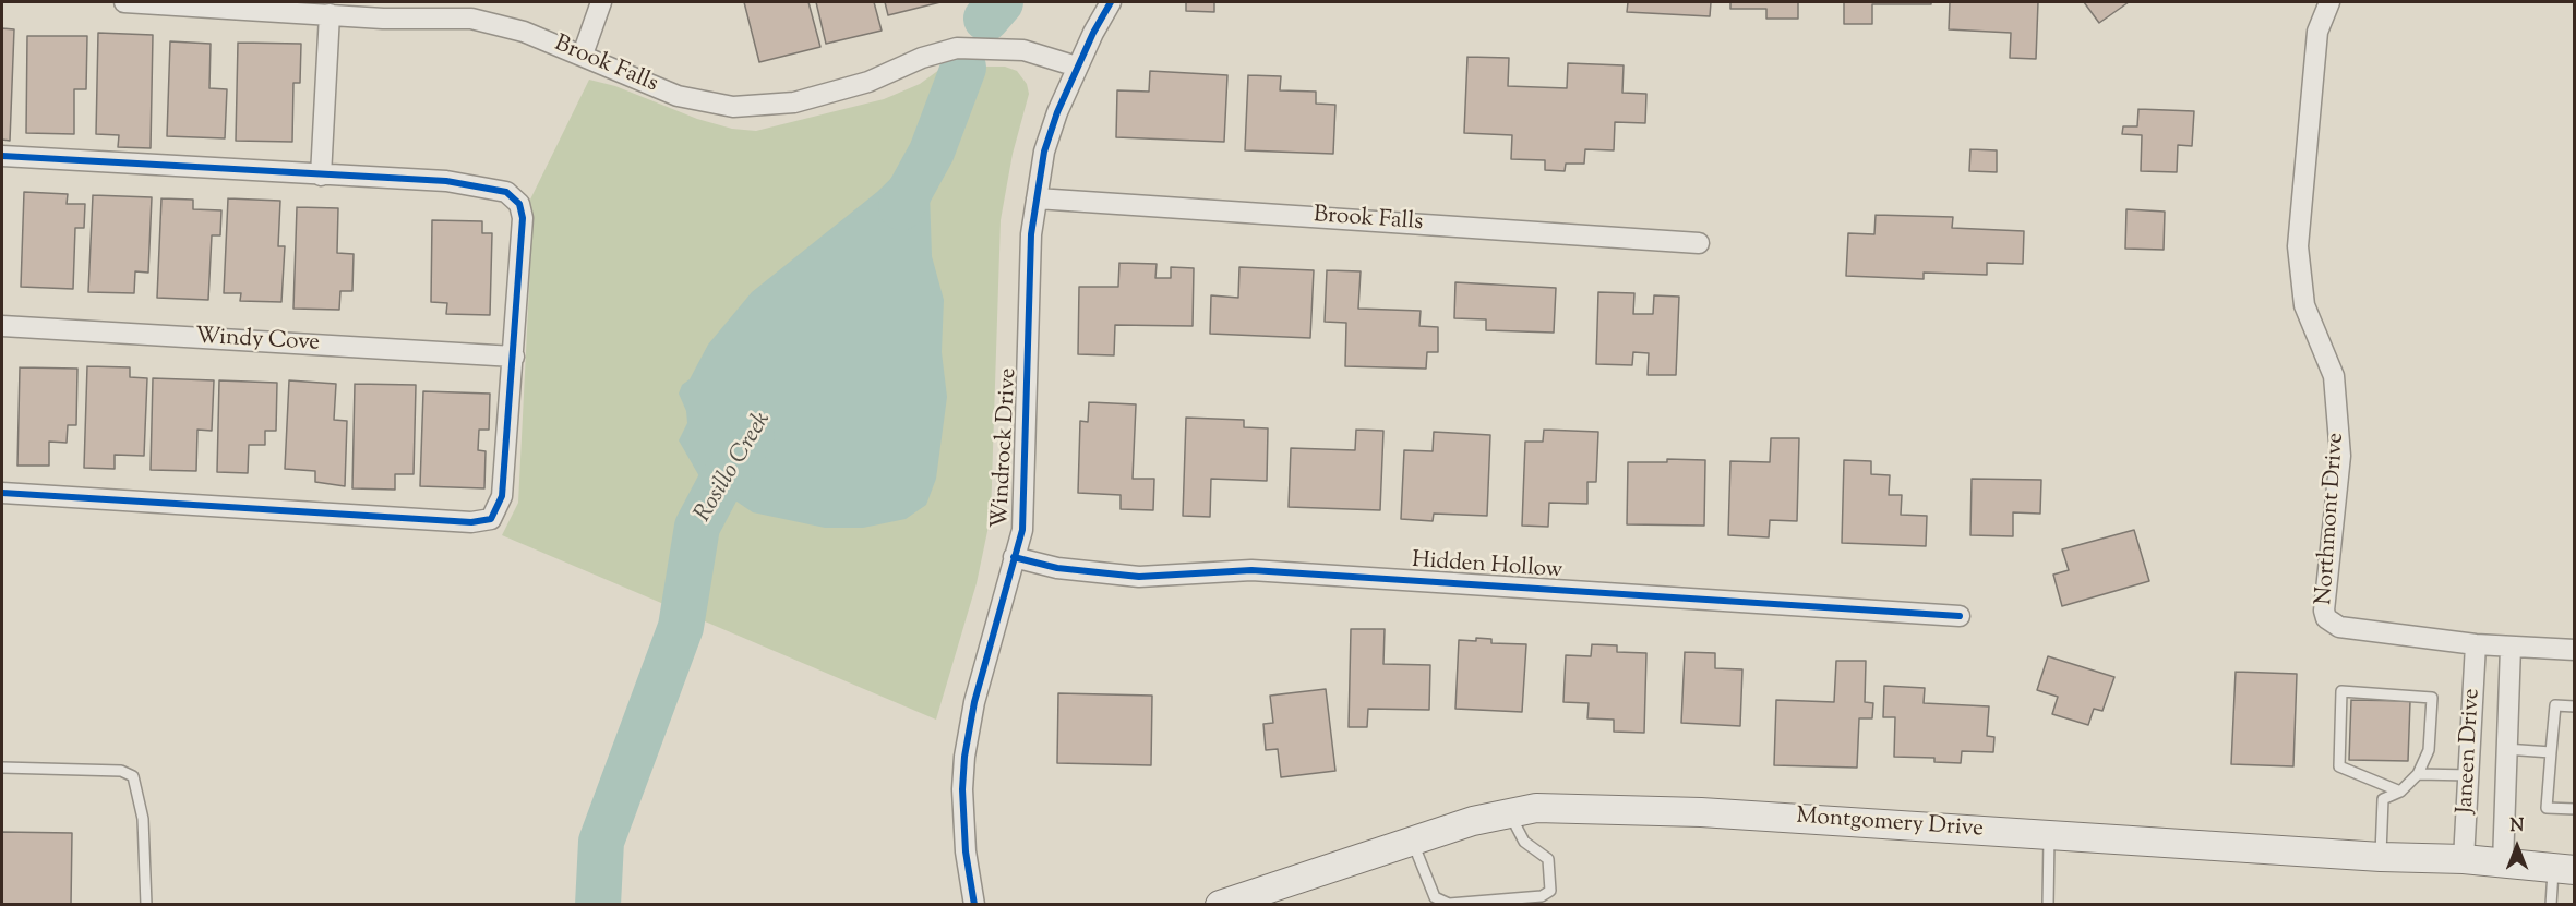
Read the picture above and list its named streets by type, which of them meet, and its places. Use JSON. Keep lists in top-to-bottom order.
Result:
{
  "streets": {
    "main road": ["Montgomery Drive"],
    "street": [
      "Brook Falls",
      "Windy Cove",
      "Windrock Drive",
      "Northmont Drive",
      "Hidden Hollow",
      "Janeen Drive"
    ]
  },
  "crossings": [
    ["Brook Falls", "Windrock Drive"],
    ["Windrock Drive", "Hidden Hollow"],
    ["Northmont Drive", "Janeen Drive"],
    ["Janeen Drive", "Montgomery Drive"]
  ],
  "water": ["Rosillo Creek"],
  "north": "top"
}
